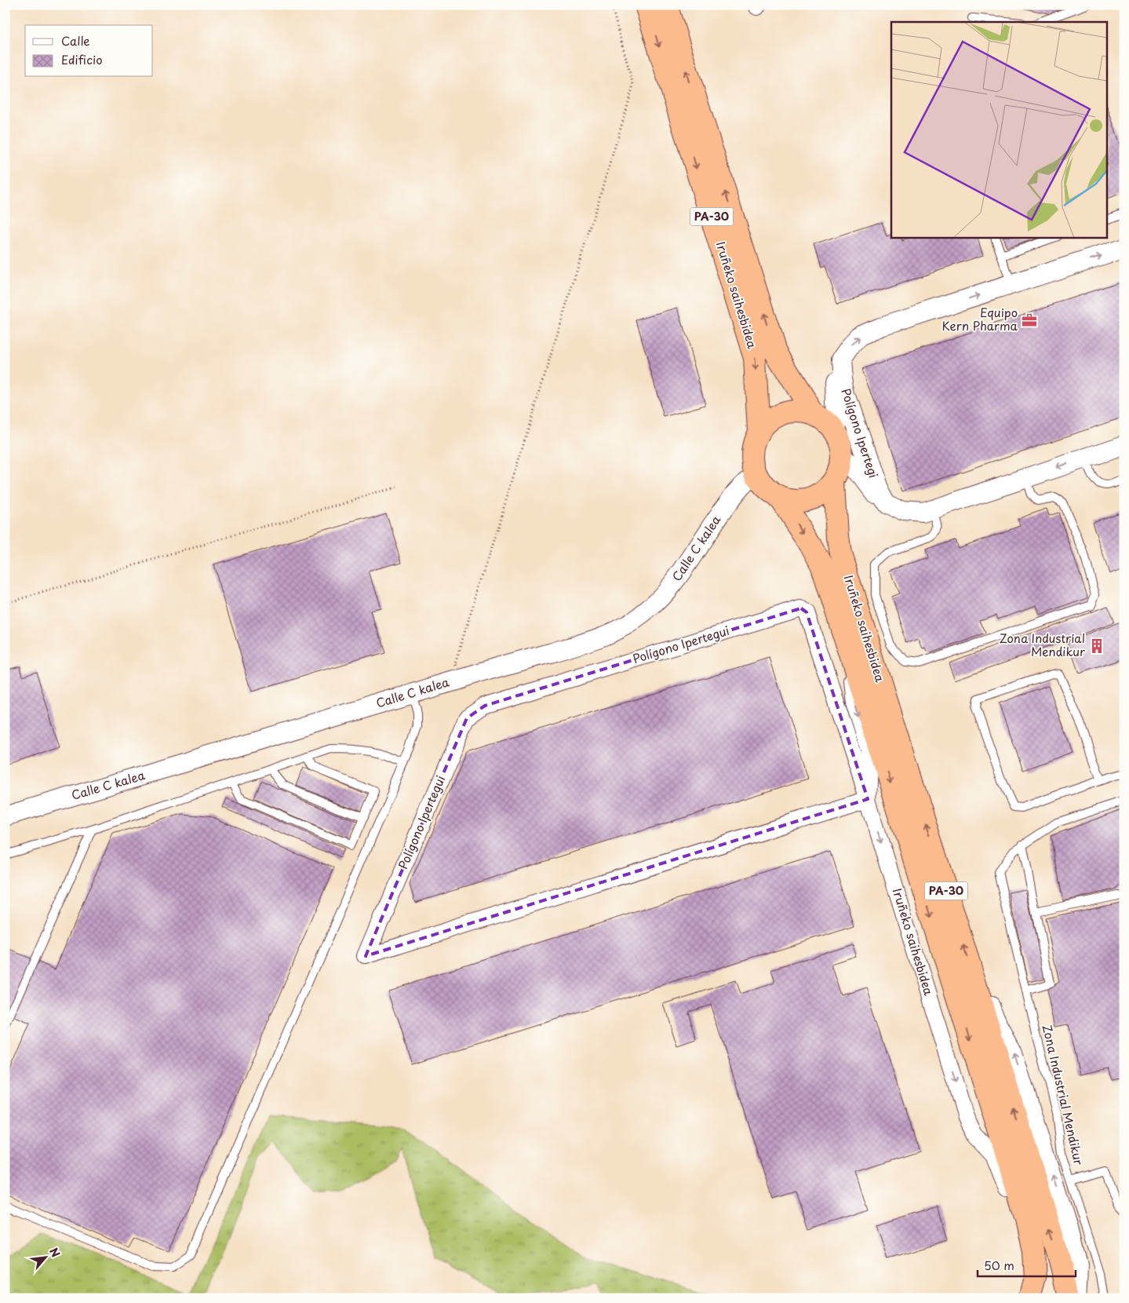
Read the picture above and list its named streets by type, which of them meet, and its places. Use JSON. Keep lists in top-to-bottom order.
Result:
{
  "streets": {
    "highway": ["PA-30", "Iruñeko saihesbidea"],
    "street": ["Polígono Ipertegi", "Calle C kalea", "Polígono Ipertegui"],
    "lane": ["Zona Industrial Mendikur"]
  },
  "crossings": [
    ["PA-30", "Iruñeko saihesbidea"],
    ["PA-30", "Polígono Ipertegi"],
    ["PA-30", "Calle C kalea"],
    ["Iruñeko saihesbidea", "Polígono Ipertegi"],
    ["Iruñeko saihesbidea", "Calle C kalea"],
    ["Iruñeko saihesbidea", "Polígono Ipertegui"],
    ["Polígono Ipertegi", "Calle C kalea"]
  ],
  "places": {
    "office": ["Equipo Kern Pharma"],
    "building": ["Zona Industrial Mendikur"]
  },
  "legend": ["Calle", "Edificio"],
  "scale_bar": "50 m",
  "north": "top right"
}
